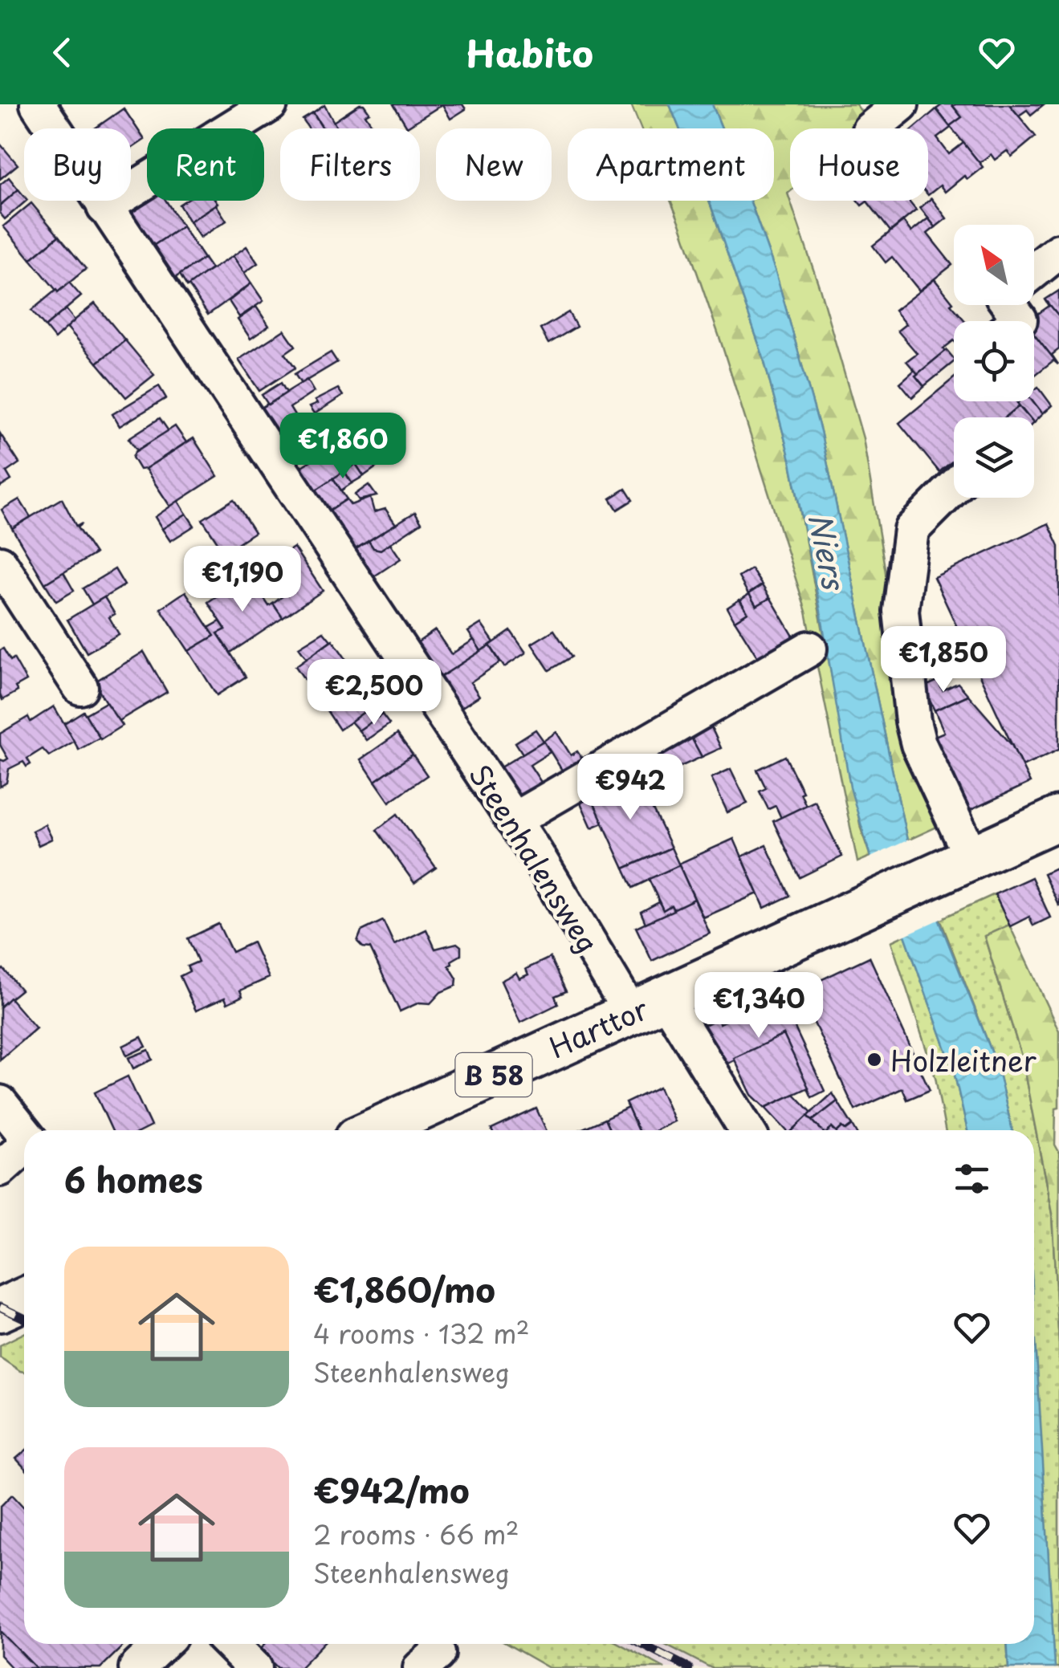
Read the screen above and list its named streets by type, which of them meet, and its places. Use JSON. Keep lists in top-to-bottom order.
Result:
{
  "streets": {
    "main road": ["Harttor", "B 58"],
    "street": ["Steenhalensweg"]
  },
  "crossings": [
    ["Steenhalensweg", "Harttor"]
  ],
  "water": ["Niers"],
  "places": ["Holzleitner"],
  "north": "top left",
  "page": {
    "header": "Habito",
    "chip": [
      "Buy",
      "Rent",
      "Filters",
      "New",
      "Apartment",
      "House"
    ],
    "price": [
      "€1,860",
      "€1,190",
      "€1,850",
      "€2,500",
      "€942",
      "€1,340"
    ],
    "heading": "6 homes",
    "list": [
      {
        "name": "€1,860/mo",
        "note": "4 rooms · 132 m² · Steenhalensweg"
      },
      {
        "name": "€942/mo",
        "note": "2 rooms · 66 m² · Steenhalensweg"
      }
    ]
  }
}
